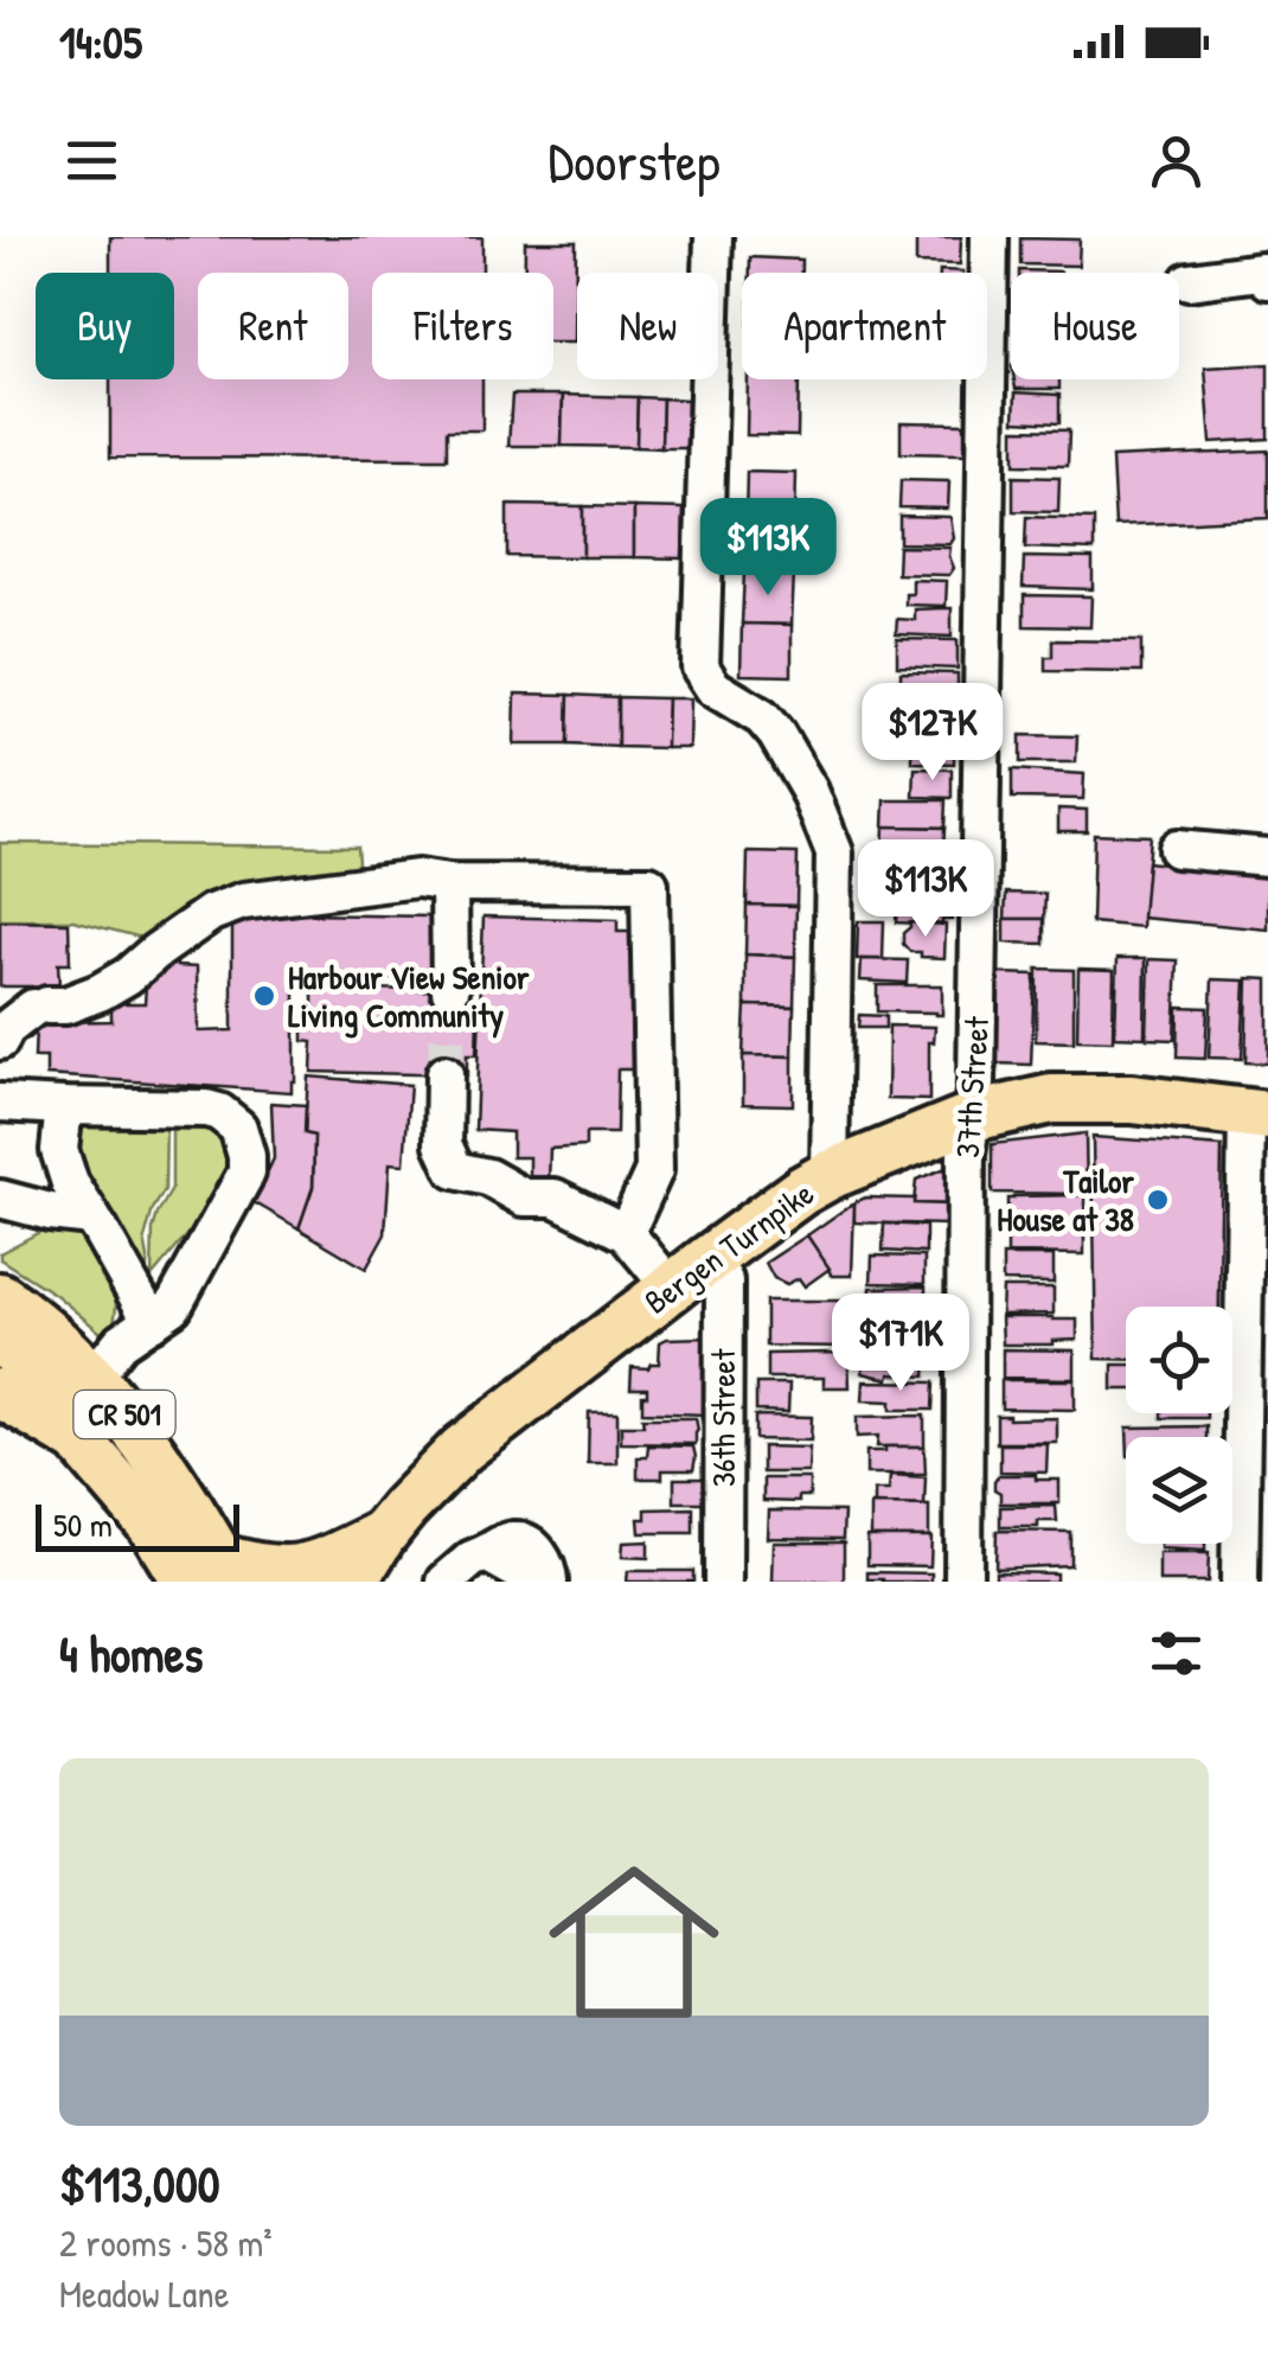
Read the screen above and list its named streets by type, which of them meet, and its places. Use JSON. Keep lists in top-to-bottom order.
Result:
{
  "streets": {
    "main road": ["Bergen Turnpike", "CR 501"],
    "street": ["37th Street", "36th Street"]
  },
  "crossings": [
    ["37th Street", "Bergen Turnpike"],
    ["Bergen Turnpike", "36th Street"]
  ],
  "places": ["Harbour View Senior Living Community", "Tailor House at 38"],
  "scale_bar": "50 m",
  "page": {
    "status": "14:05",
    "header": "Doorstep",
    "chip": [
      "Buy",
      "Rent",
      "Filters",
      "New",
      "Apartment",
      "House"
    ],
    "price": [
      "$113K",
      "$127K",
      "$113K",
      "$171K"
    ],
    "scale": "50 m",
    "heading": "4 homes",
    "list": [
      {
        "name": "$113,000",
        "note": "2 rooms · 58 m² · Meadow Lane"
      }
    ]
  }
}
